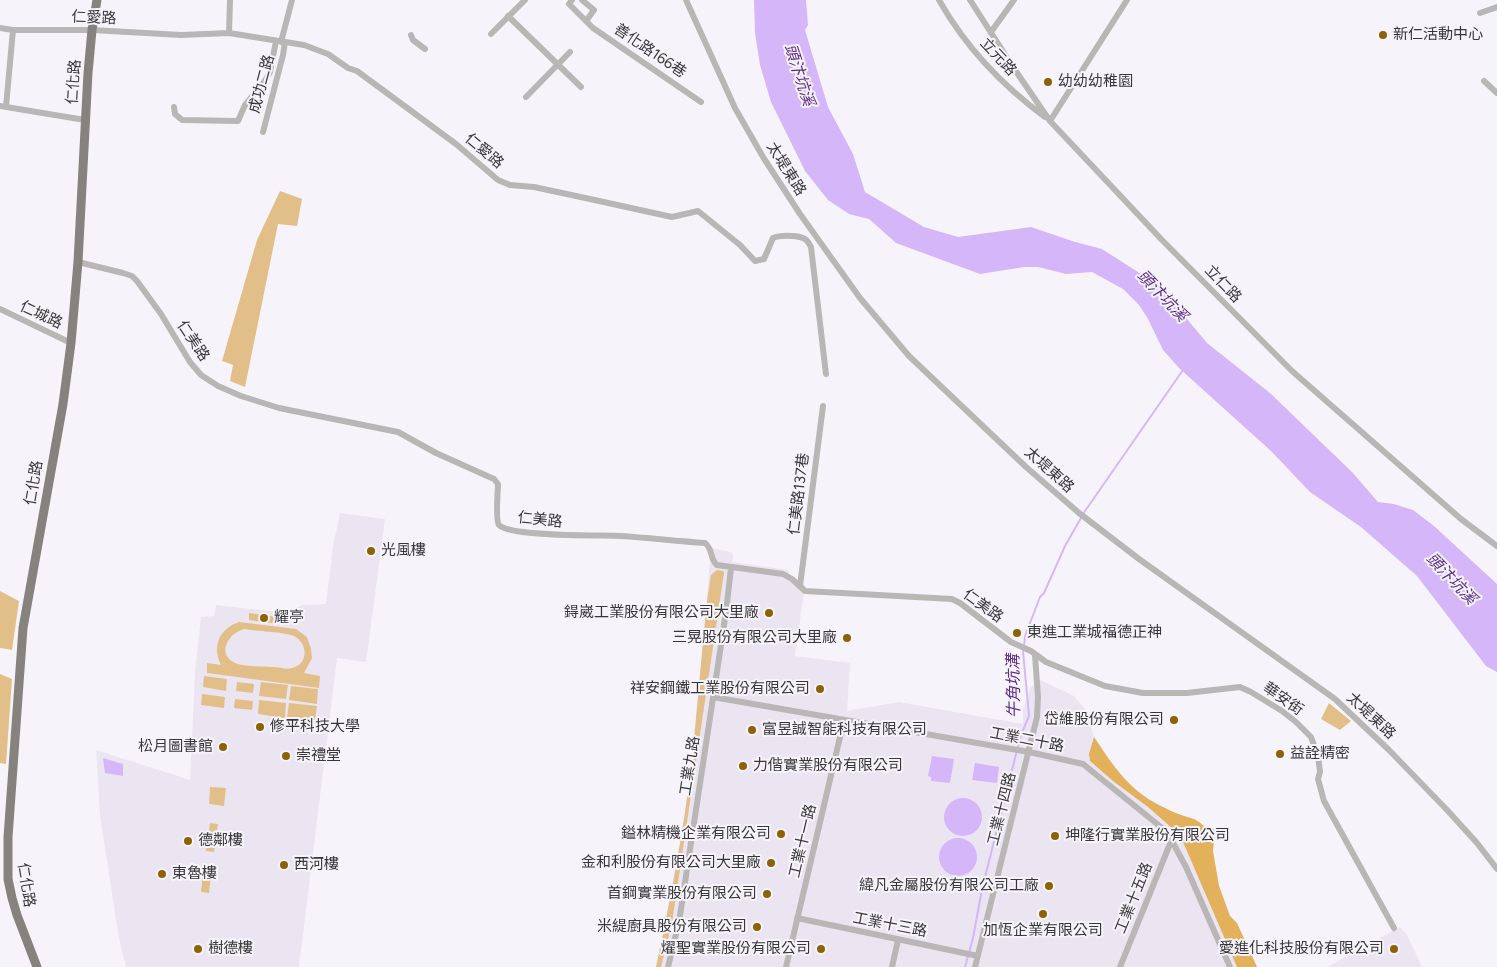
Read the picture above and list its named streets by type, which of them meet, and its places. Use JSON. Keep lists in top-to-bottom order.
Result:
{
  "streets": {
    "main road": ["仁化路"],
    "street": [
      "仁愛路",
      "善化路166巷",
      "立元路",
      "成功二路",
      "太堤東路",
      "立仁路",
      "仁城路",
      "仁美路",
      "仁美路137巷",
      "華安街",
      "工業二十路",
      "工業九路",
      "工業十四路",
      "工業十一路",
      "工業十五路",
      "工業十三路"
    ]
  },
  "crossings": [
    ["仁愛路", "仁化路"],
    ["仁愛路", "成功二路"],
    ["立元路", "立仁路"],
    ["仁化路", "仁城路"],
    ["仁化路", "仁美路"],
    ["仁美路", "仁美路137巷"],
    ["仁美路", "華安街"],
    ["仁美路", "工業九路"],
    ["仁美路", "工業十四路"],
    ["華安街", "工業十四路"],
    ["工業二十路", "工業九路"],
    ["工業二十路", "工業十四路"],
    ["工業二十路", "工業十一路"],
    ["工業二十路", "工業十五路"],
    ["工業十四路", "工業十三路"],
    ["工業十一路", "工業十三路"]
  ],
  "water": ["頭汴坑溪", "牛角坑溝"],
  "places": [
    "新仁活動中心",
    "幼幼幼稚園",
    "光風樓",
    "鍀崴工業股份有限公司大里廠",
    "耀亭",
    "東進工業城福德正神",
    "三晃股份有限公司大里廠",
    "祥安鋼鐵工業股份有限公司",
    "岱維股份有限公司",
    "修平科技大學",
    "富昱誠智能科技有限公司",
    "松月圖書館",
    "益詮精密",
    "崇禮堂",
    "力偕實業股份有限公司",
    "鎰林精機企業有限公司",
    "坤隆行實業股份有限公司",
    "德鄰樓",
    "金和利股份有限公司大里廠",
    "西河樓",
    "東魯樓",
    "緯凡金屬股份有限公司工廠",
    "首鋼實業股份有限公司",
    "加恆企業有限公司",
    "米緹廚具股份有限公司",
    "樹德樓",
    "燿聖實業股份有限公司",
    "愛進化科技股份有限公司"
  ]
}
